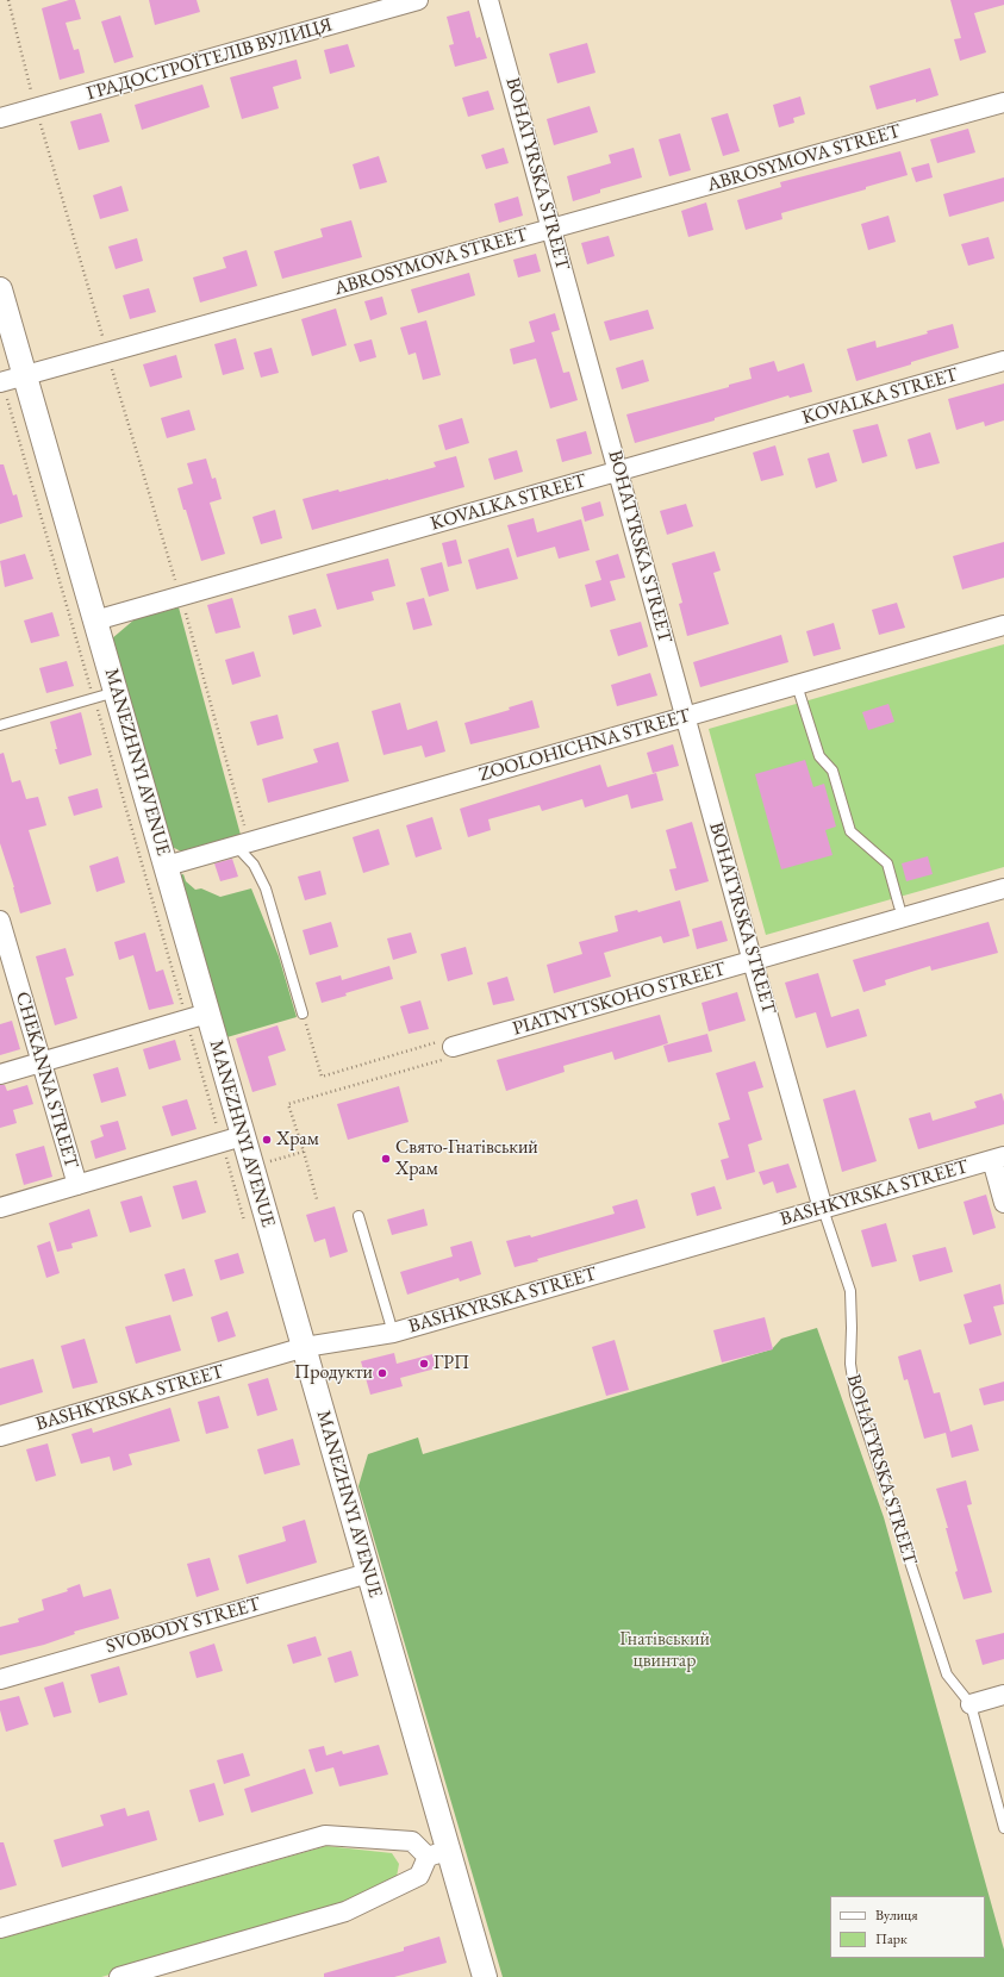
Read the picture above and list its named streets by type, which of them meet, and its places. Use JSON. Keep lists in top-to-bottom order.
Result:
{
  "streets": {
    "street": [
      "ГРАДОСТРОЇТЕЛIВ ВУЛИЦЯ",
      "ABROSYMOVA STREET",
      "BOHATYRSKA STREET",
      "KOVALKA STREET",
      "ZOOLOHICHNA STREET",
      "MANEZHNYI AVENUE",
      "PIATNYTSKOHO STREET",
      "CHEKANNA STREET",
      "BASHKYRSKA STREET",
      "SVOBODY STREET"
    ]
  },
  "crossings": [
    ["ABROSYMOVA STREET", "BOHATYRSKA STREET"],
    ["ABROSYMOVA STREET", "MANEZHNYI AVENUE"],
    ["BOHATYRSKA STREET", "KOVALKA STREET"],
    ["BOHATYRSKA STREET", "ZOOLOHICHNA STREET"],
    ["BOHATYRSKA STREET", "PIATNYTSKOHO STREET"],
    ["BOHATYRSKA STREET", "BASHKYRSKA STREET"],
    ["KOVALKA STREET", "MANEZHNYI AVENUE"],
    ["ZOOLOHICHNA STREET", "MANEZHNYI AVENUE"],
    ["MANEZHNYI AVENUE", "BASHKYRSKA STREET"],
    ["MANEZHNYI AVENUE", "SVOBODY STREET"]
  ],
  "parks": ["Гнатівський цвинтар"],
  "places": [
    "Храм",
    "Свято-Гнатівський Храм",
    "ГРП",
    "Продукти"
  ],
  "legend": ["Вулиця", "Парк"]
}
